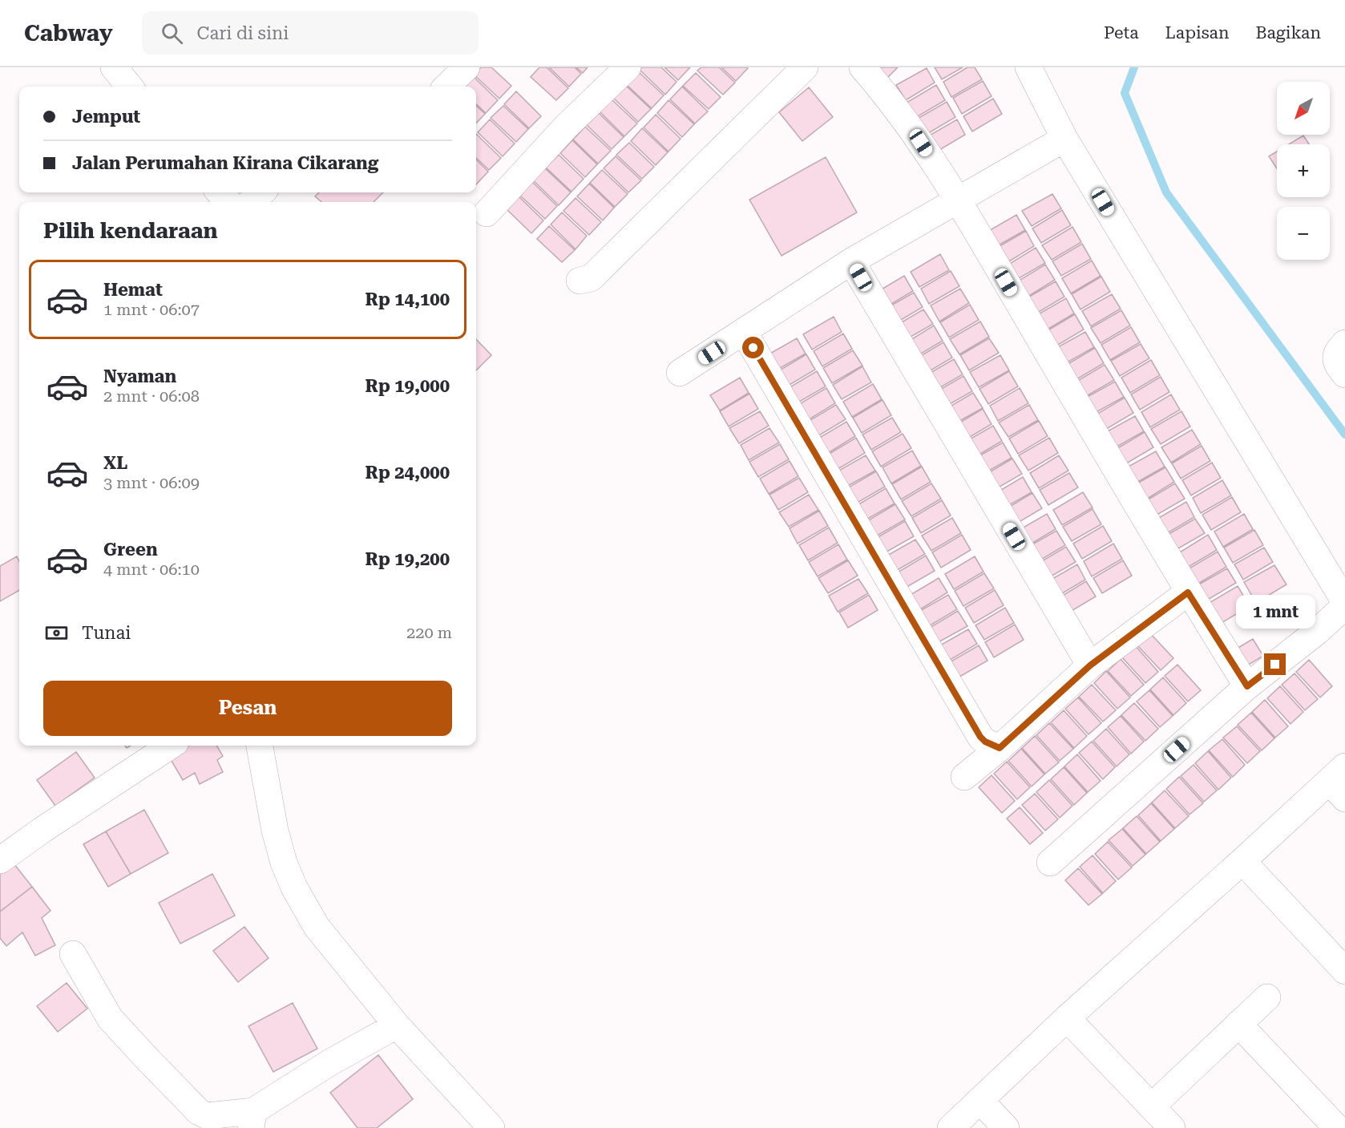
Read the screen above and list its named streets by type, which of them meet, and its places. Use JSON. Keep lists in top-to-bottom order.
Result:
{
  "north": "bottom left",
  "page": {
    "header": "Cabway",
    "search": "Cari di sini",
    "nav": ["Peta", "Lapisan", "Bagikan"],
    "map_buttons": ["+", "−"],
    "banner": ["Jemput", "Jalan Perumahan Kirana Cikarang"],
    "heading": "Pilih kendaraan",
    "list": [
      {
        "name": "Hemat",
        "note": "1 mnt · 06:07",
        "value": "Rp 14,100"
      },
      {
        "name": "Nyaman",
        "note": "2 mnt · 06:08",
        "value": "Rp 19,000"
      },
      {
        "name": "XL",
        "note": "3 mnt · 06:09",
        "value": "Rp 24,000"
      },
      {
        "name": "Green",
        "note": "4 mnt · 06:10",
        "value": "Rp 19,200"
      }
    ],
    "bubble": "1 mnt",
    "pay": ["Tunai", "220 m"],
    "buttons": "Pesan"
  }
}
